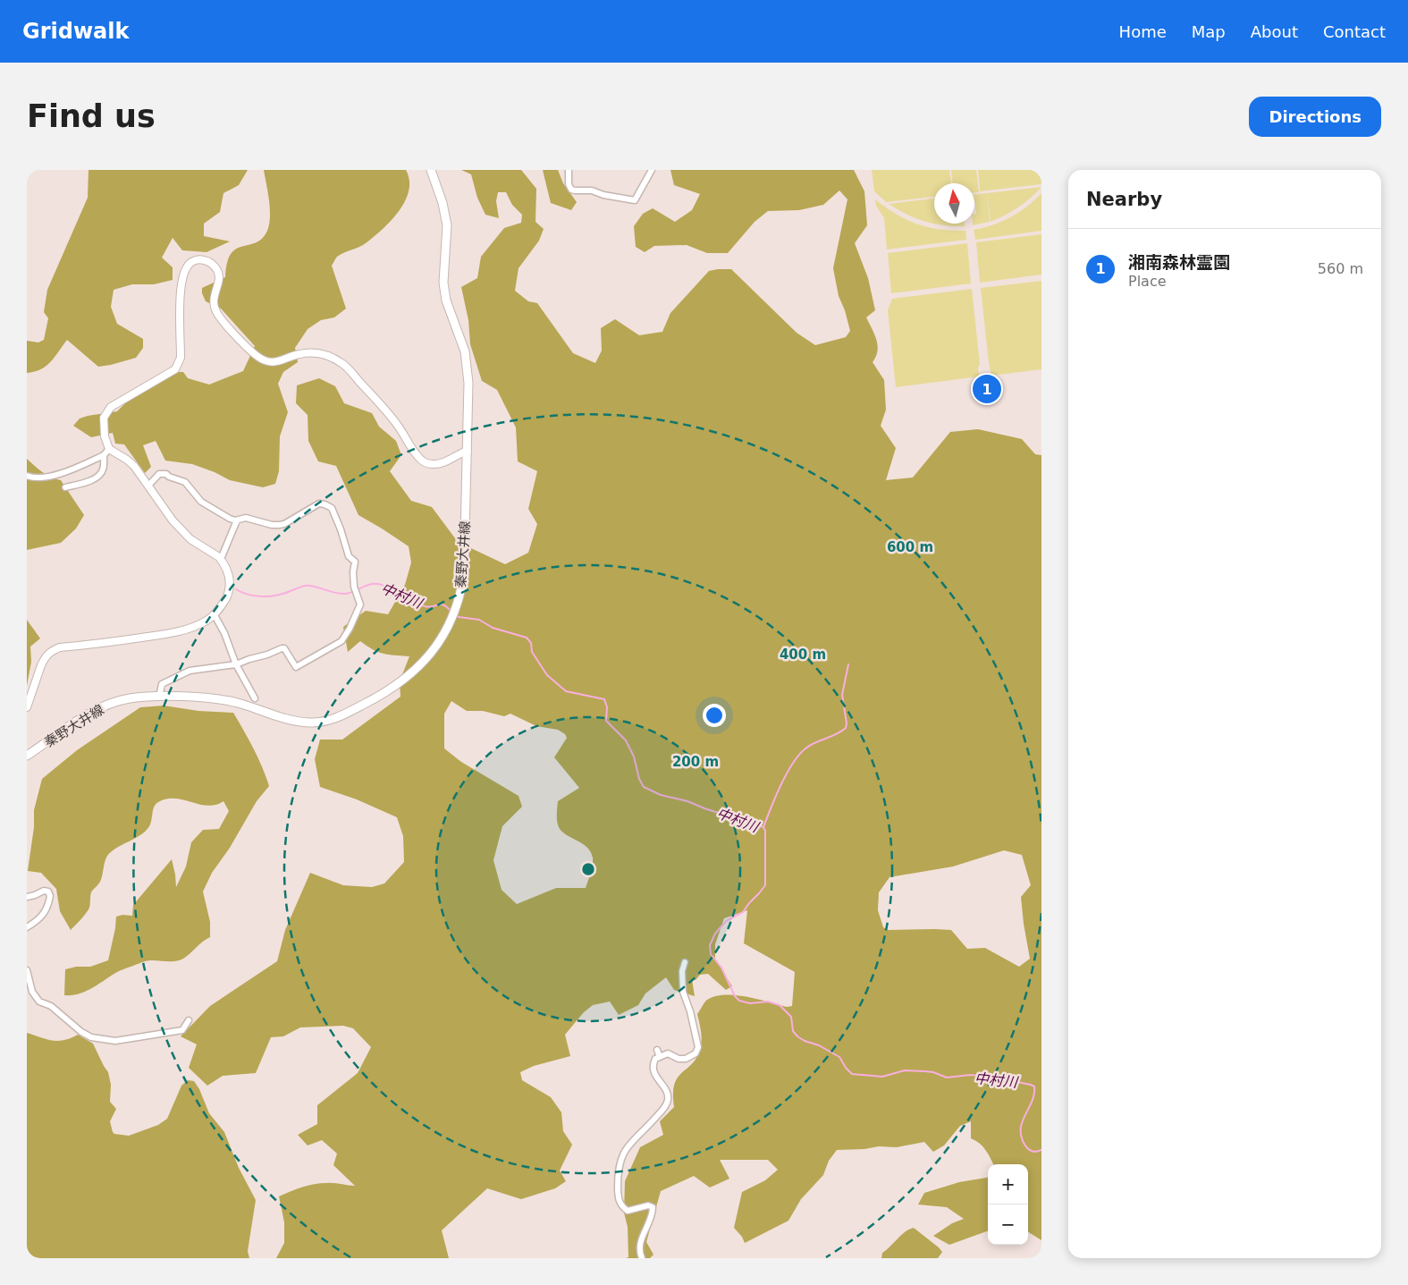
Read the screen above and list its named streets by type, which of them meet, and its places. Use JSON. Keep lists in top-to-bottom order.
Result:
{
  "streets": {
    "main road": ["秦野大井線"]
  },
  "water": ["中村川"],
  "north": "top",
  "page": {
    "header": "Gridwalk",
    "nav": [
      "Home",
      "Map",
      "About",
      "Contact"
    ],
    "buttons": "Directions",
    "title": "Find us",
    "heading": "Nearby",
    "list": [
      {
        "mark": "1",
        "name": "湘南森林霊園",
        "note": "Place",
        "value": "560 m"
      }
    ],
    "pins": "1",
    "map_buttons": ["+", "−"]
  },
  "rings": ["600 m", "400 m", "200 m"]
}
